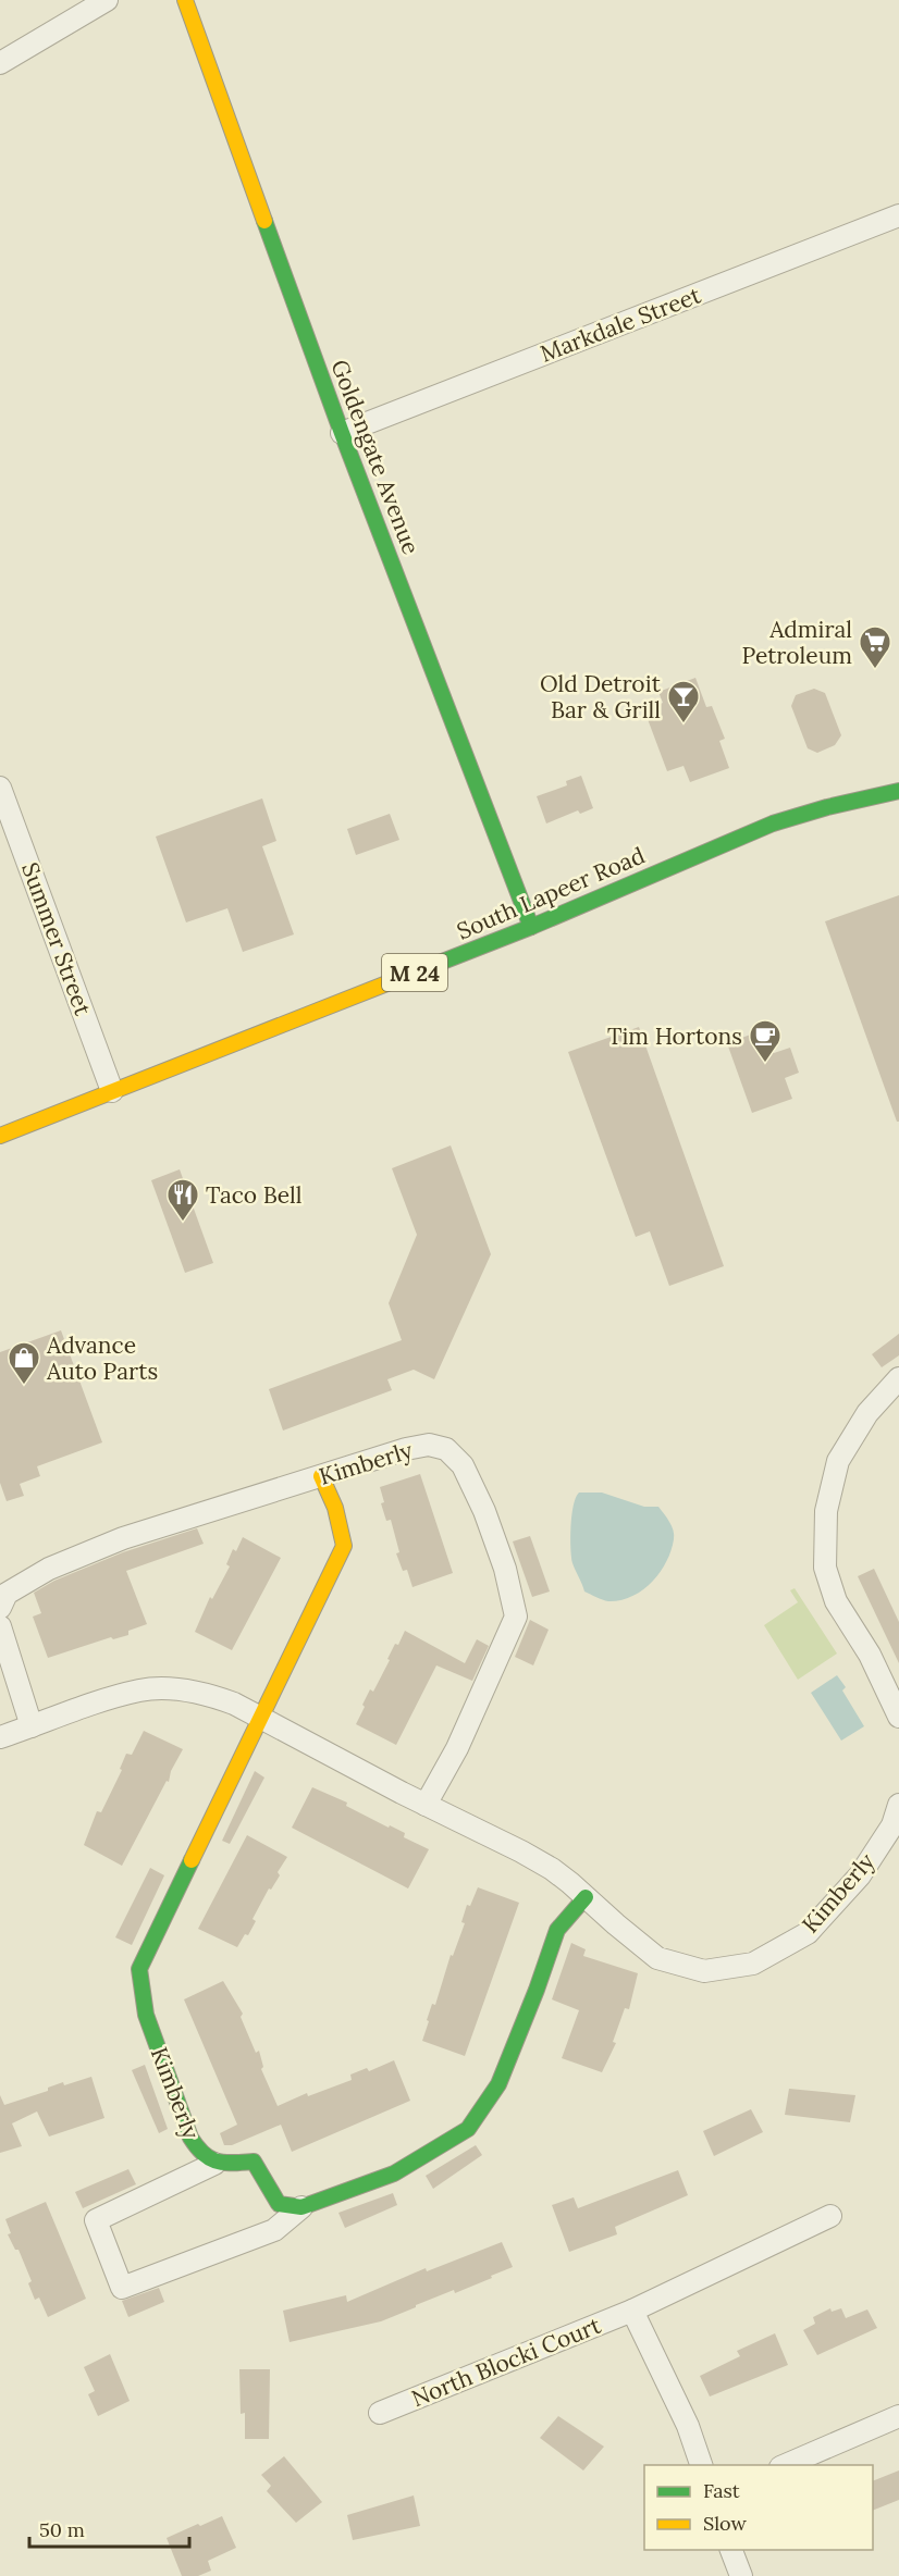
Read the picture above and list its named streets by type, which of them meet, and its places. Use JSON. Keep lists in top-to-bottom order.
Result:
{
  "streets": {
    "street": [
      "Markdale Street",
      "Goldengate Avenue",
      "South Lapeer Road",
      "Summer Street",
      "M 24",
      "Kimberly",
      "North Blocki Court"
    ]
  },
  "crossings": [
    ["Markdale Street", "Goldengate Avenue"],
    ["Goldengate Avenue", "South Lapeer Road"],
    ["South Lapeer Road", "Summer Street"]
  ],
  "places": {
    "supermarket": ["Admiral Petroleum"],
    "bar": ["Old Detroit Bar & Grill"],
    "cafe": ["Tim Hortons"],
    "restaurant": ["Taco Bell"],
    "shop": ["Advance Auto Parts"]
  },
  "legend": ["Fast", "Slow"],
  "scale_bar": "50 m"
}
